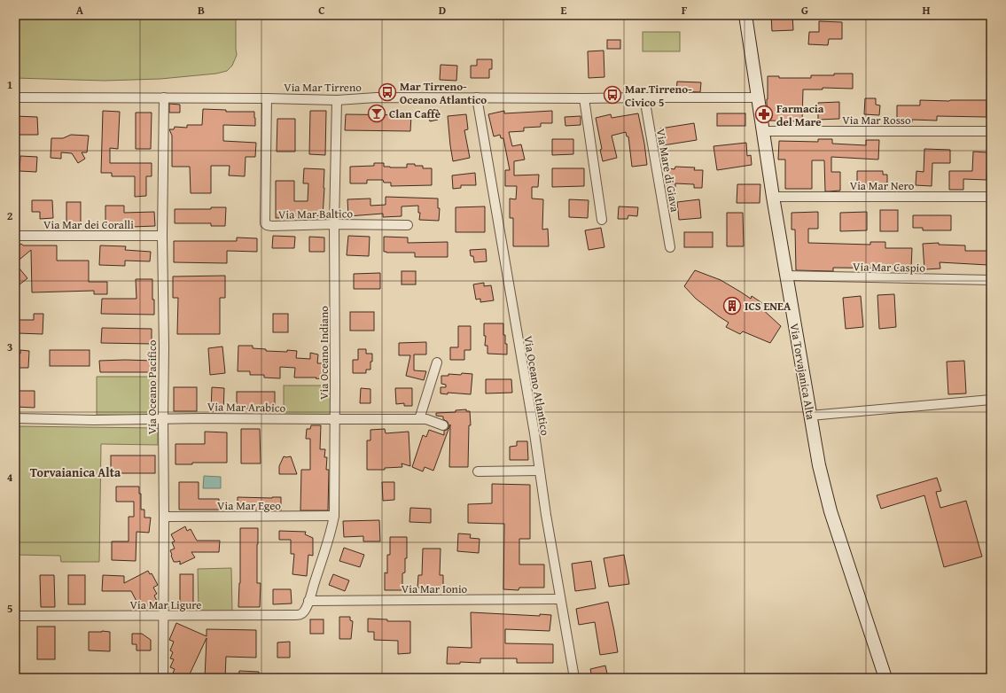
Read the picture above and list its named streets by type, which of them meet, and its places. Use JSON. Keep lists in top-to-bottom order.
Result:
{
  "streets": {
    "street": [
      "Via Mar Tirreno",
      "Via Mar Rosso",
      "Via Mare di Giava",
      "Via Mar Nero",
      "Via Mar Baltico",
      "Via Mar dei Coralli",
      "Via Mar Caspio",
      "Via Oceano Indiano",
      "Via Torvajanica Alta",
      "Via Oceano Atlantico",
      "Via Oceano Pacifico",
      "Via Mar Arabico",
      "Via Mar Egeo",
      "Via Mar Ionio",
      "Via Mar Ligure"
    ]
  },
  "crossings": [
    ["Via Mar Tirreno", "Via Mare di Giava"],
    ["Via Mar Tirreno", "Via Mar Baltico"],
    ["Via Mar Tirreno", "Via Oceano Indiano"],
    ["Via Mar Tirreno", "Via Torvajanica Alta"],
    ["Via Mar Tirreno", "Via Oceano Atlantico"],
    ["Via Mar Tirreno", "Via Oceano Pacifico"],
    ["Via Mar Rosso", "Via Torvajanica Alta"],
    ["Via Mar Nero", "Via Torvajanica Alta"],
    ["Via Mar Baltico", "Via Oceano Indiano"],
    ["Via Mar dei Coralli", "Via Oceano Pacifico"],
    ["Via Mar Caspio", "Via Torvajanica Alta"],
    ["Via Oceano Indiano", "Via Mar Arabico"],
    ["Via Oceano Indiano", "Via Mar Egeo"],
    ["Via Oceano Indiano", "Via Mar Ionio"],
    ["Via Oceano Indiano", "Via Mar Ligure"],
    ["Via Oceano Atlantico", "Via Mar Ionio"],
    ["Via Oceano Pacifico", "Via Mar Arabico"],
    ["Via Oceano Pacifico", "Via Mar Egeo"],
    ["Via Oceano Pacifico", "Via Mar Ligure"],
    ["Via Mar Ionio", "Via Mar Ligure"]
  ],
  "districts": ["Torvaianica Alta"],
  "places": {
    "bus stop": ["Mar Tirreno- Oceano Atlantico", "Mar Tirreno- Civico 5"],
    "bar": ["Clan Caffè"],
    "pharmacy": ["Farmacia del Mare"],
    "building": ["ICS ENEA"]
  },
  "grid": {
    "columns": [
      "A",
      "B",
      "C",
      "D",
      "E",
      "F",
      "G",
      "H"
    ],
    "rows": [
      "1",
      "2",
      "3",
      "4",
      "5"
    ]
  }
}
